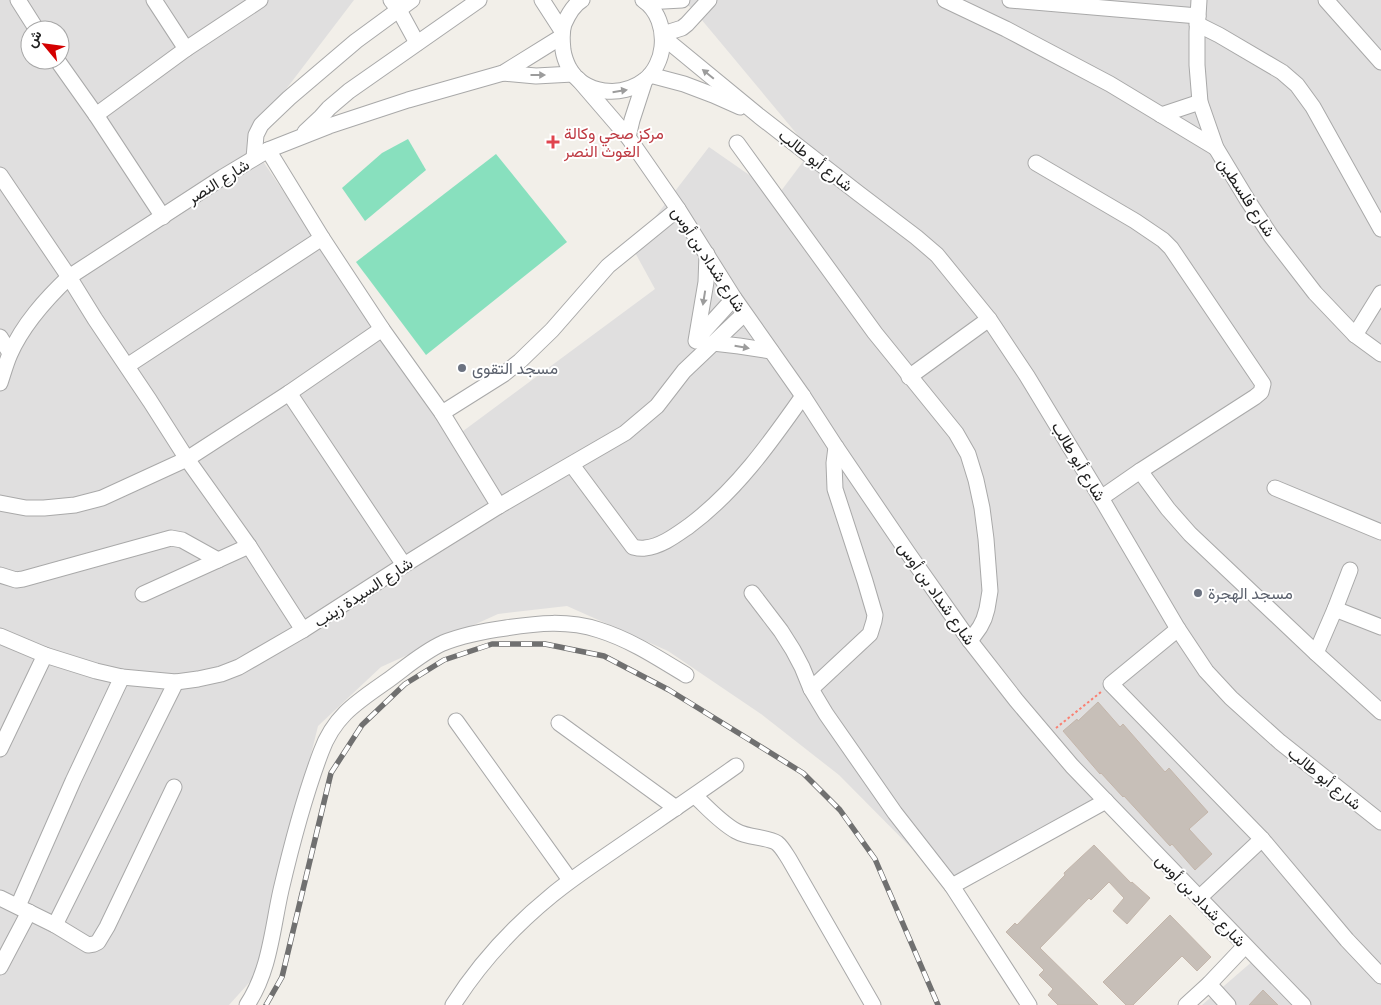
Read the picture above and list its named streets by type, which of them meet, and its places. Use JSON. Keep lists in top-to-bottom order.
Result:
{
  "streets": {
    "street": [
      "شارع أبو طالب",
      "شارع النصر",
      "شارع فلسطين",
      "شارع شداد بن أوس",
      "شارع السيدة زينب"
    ]
  },
  "crossings": [
    ["شارع النصر", "شارع شداد بن أوس"],
    ["شارع شداد بن أوس", "شارع السيدة زينب"]
  ],
  "places": {
    "health": ["مركز صحي وكالة الغوث النصر"],
    "other": ["مسجد التقوى", "مسجد الهجرة"]
  },
  "north": "top left"
}
